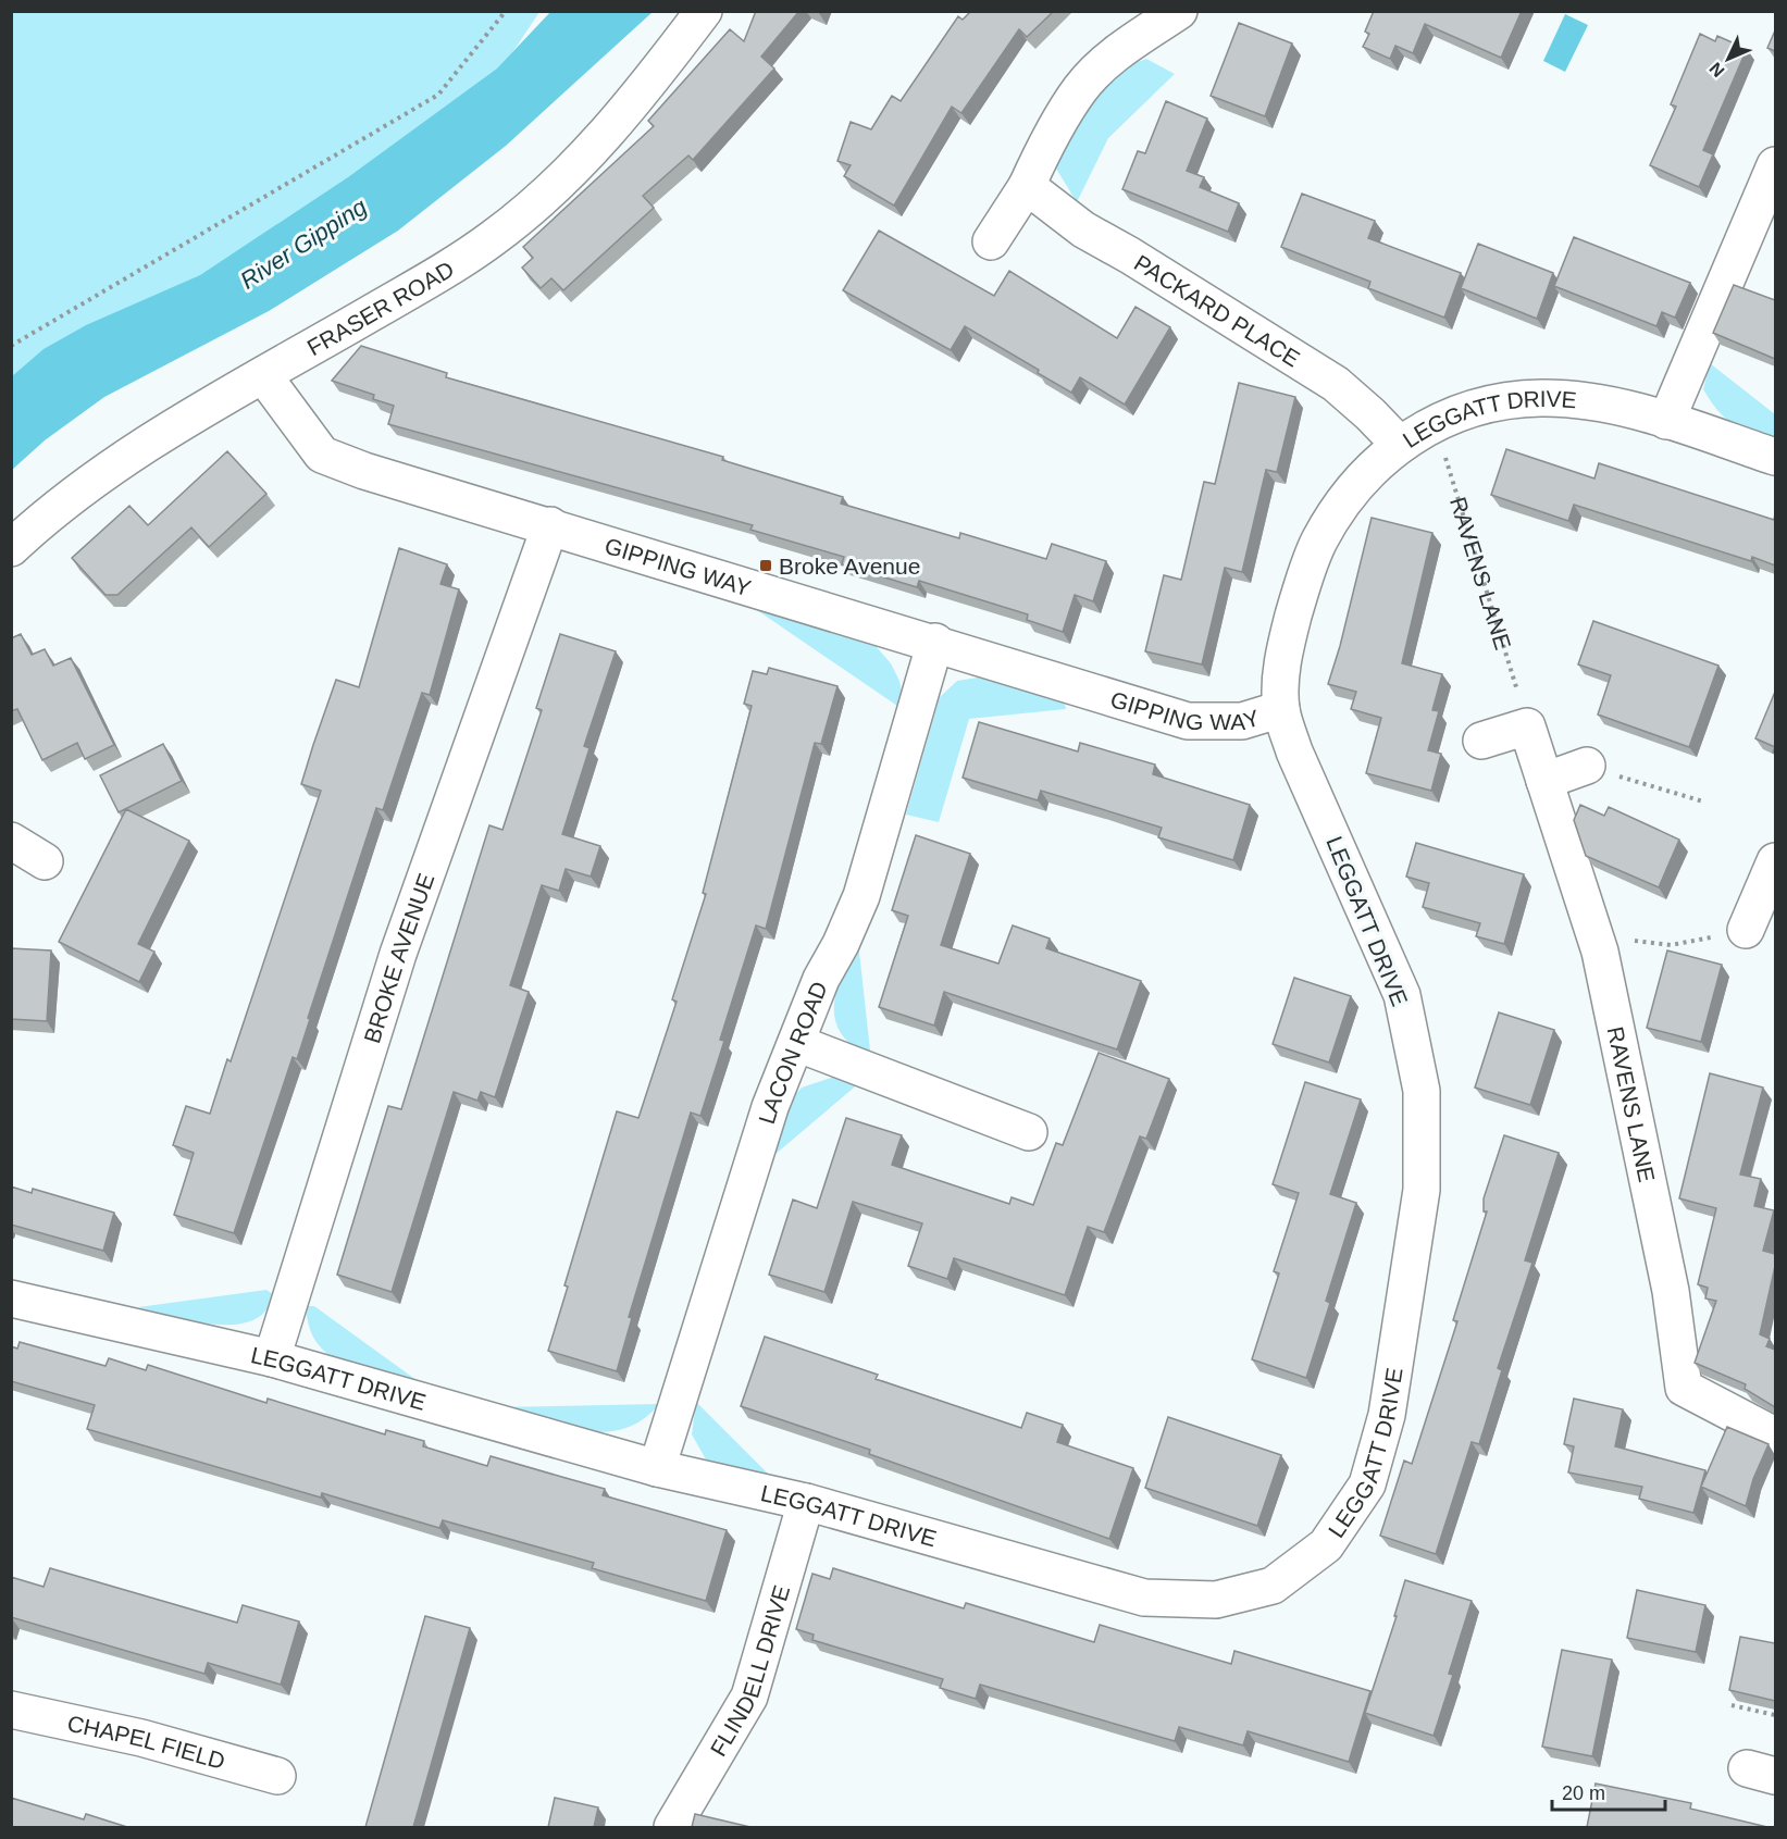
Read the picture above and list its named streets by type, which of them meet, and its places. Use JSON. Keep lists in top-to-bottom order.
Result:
{
  "streets": {
    "street": [
      "FRASER ROAD",
      "PACKARD PLACE",
      "LEGGATT DRIVE",
      "GIPPING WAY",
      "RAVENS LANE",
      "BROKE AVENUE",
      "LACON ROAD",
      "FLINDELL DRIVE",
      "CHAPEL FIELD"
    ]
  },
  "crossings": [
    ["FRASER ROAD", "GIPPING WAY"],
    ["PACKARD PLACE", "LEGGATT DRIVE"],
    ["LEGGATT DRIVE", "GIPPING WAY"],
    ["LEGGATT DRIVE", "RAVENS LANE"],
    ["LEGGATT DRIVE", "BROKE AVENUE"],
    ["LEGGATT DRIVE", "LACON ROAD"],
    ["LEGGATT DRIVE", "FLINDELL DRIVE"],
    ["GIPPING WAY", "BROKE AVENUE"],
    ["GIPPING WAY", "LACON ROAD"]
  ],
  "water": ["River Gipping"],
  "places": {
    "transit": ["Broke Avenue"]
  },
  "scale_bar": "20 m",
  "north": "bottom left"
}
